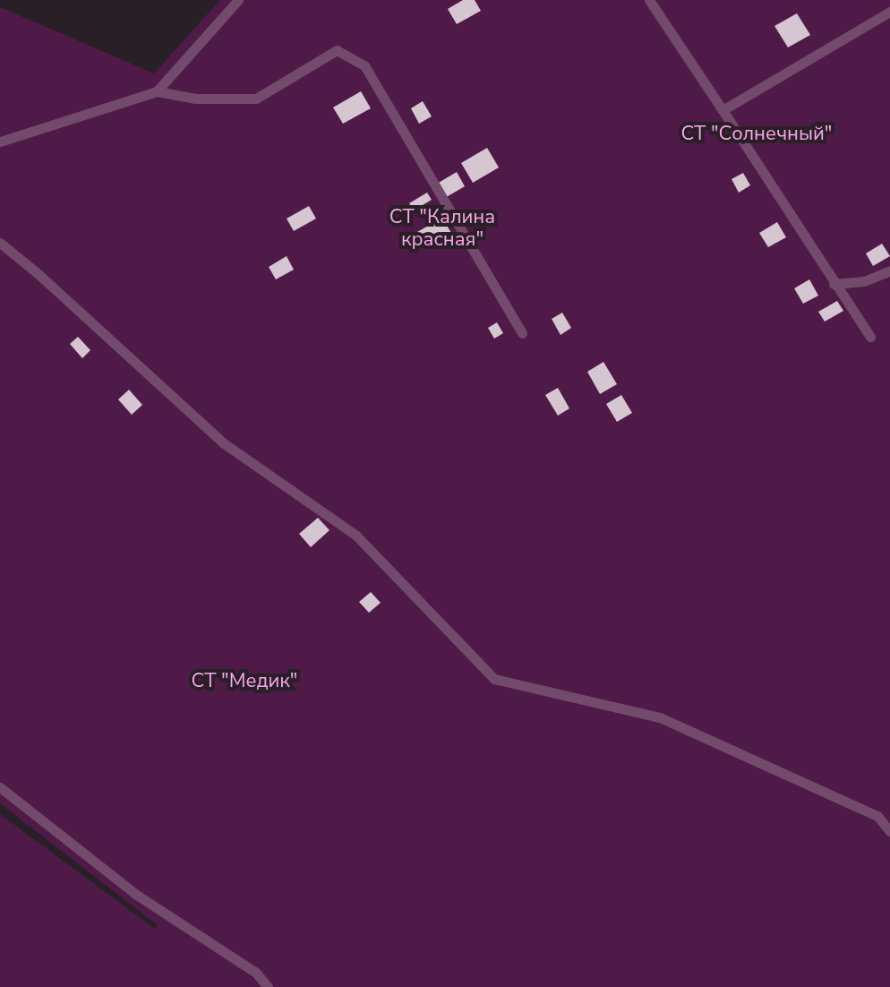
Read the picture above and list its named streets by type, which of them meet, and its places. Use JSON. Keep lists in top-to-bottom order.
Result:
{
  "parks": ["СТ \"Солнечный\"", "СТ \"Калина красная\"", "СТ \"Медик\""]
}
